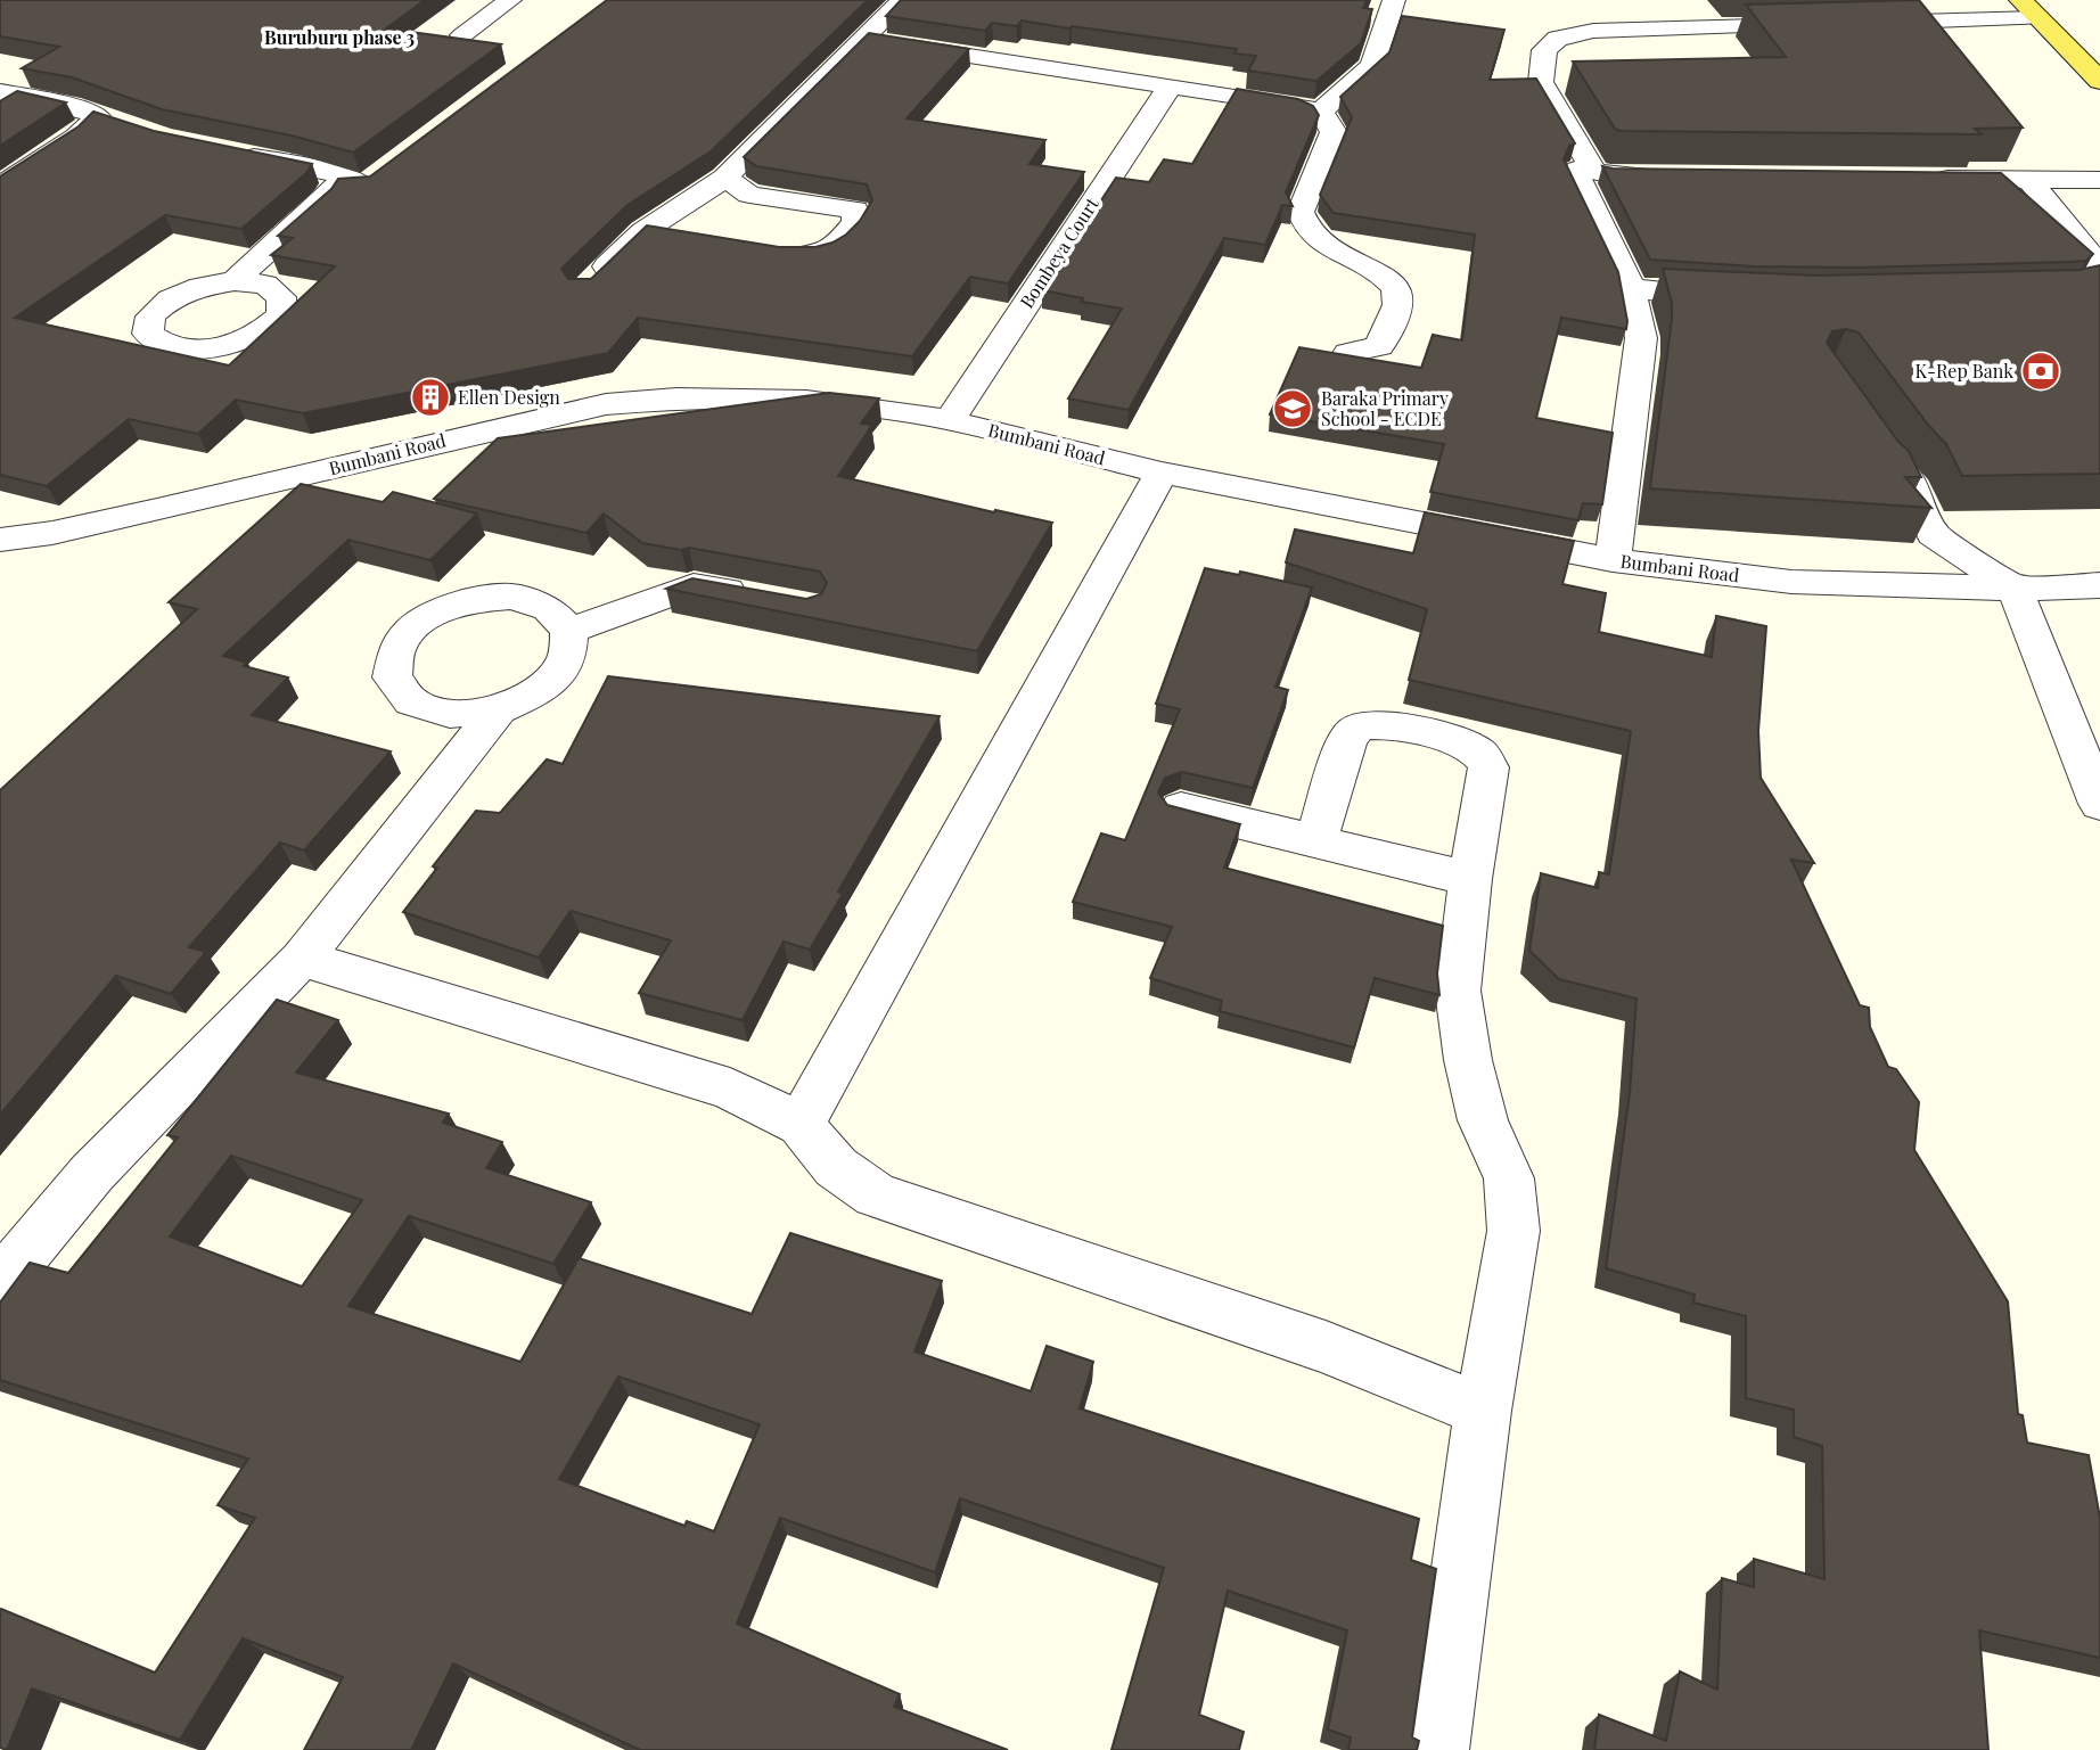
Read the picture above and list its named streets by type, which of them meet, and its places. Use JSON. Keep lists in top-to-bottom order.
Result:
{
  "streets": {
    "street": ["Bombeya Court", "Bumbani Road"]
  },
  "crossings": [
    ["Bombeya Court", "Bumbani Road"]
  ],
  "districts": ["Buruburu phase 3"],
  "places": {
    "bank": ["K-Rep Bank"],
    "building": ["Ellen Design"],
    "school or university": ["Baraka Primary School - ECDE"]
  }
}
